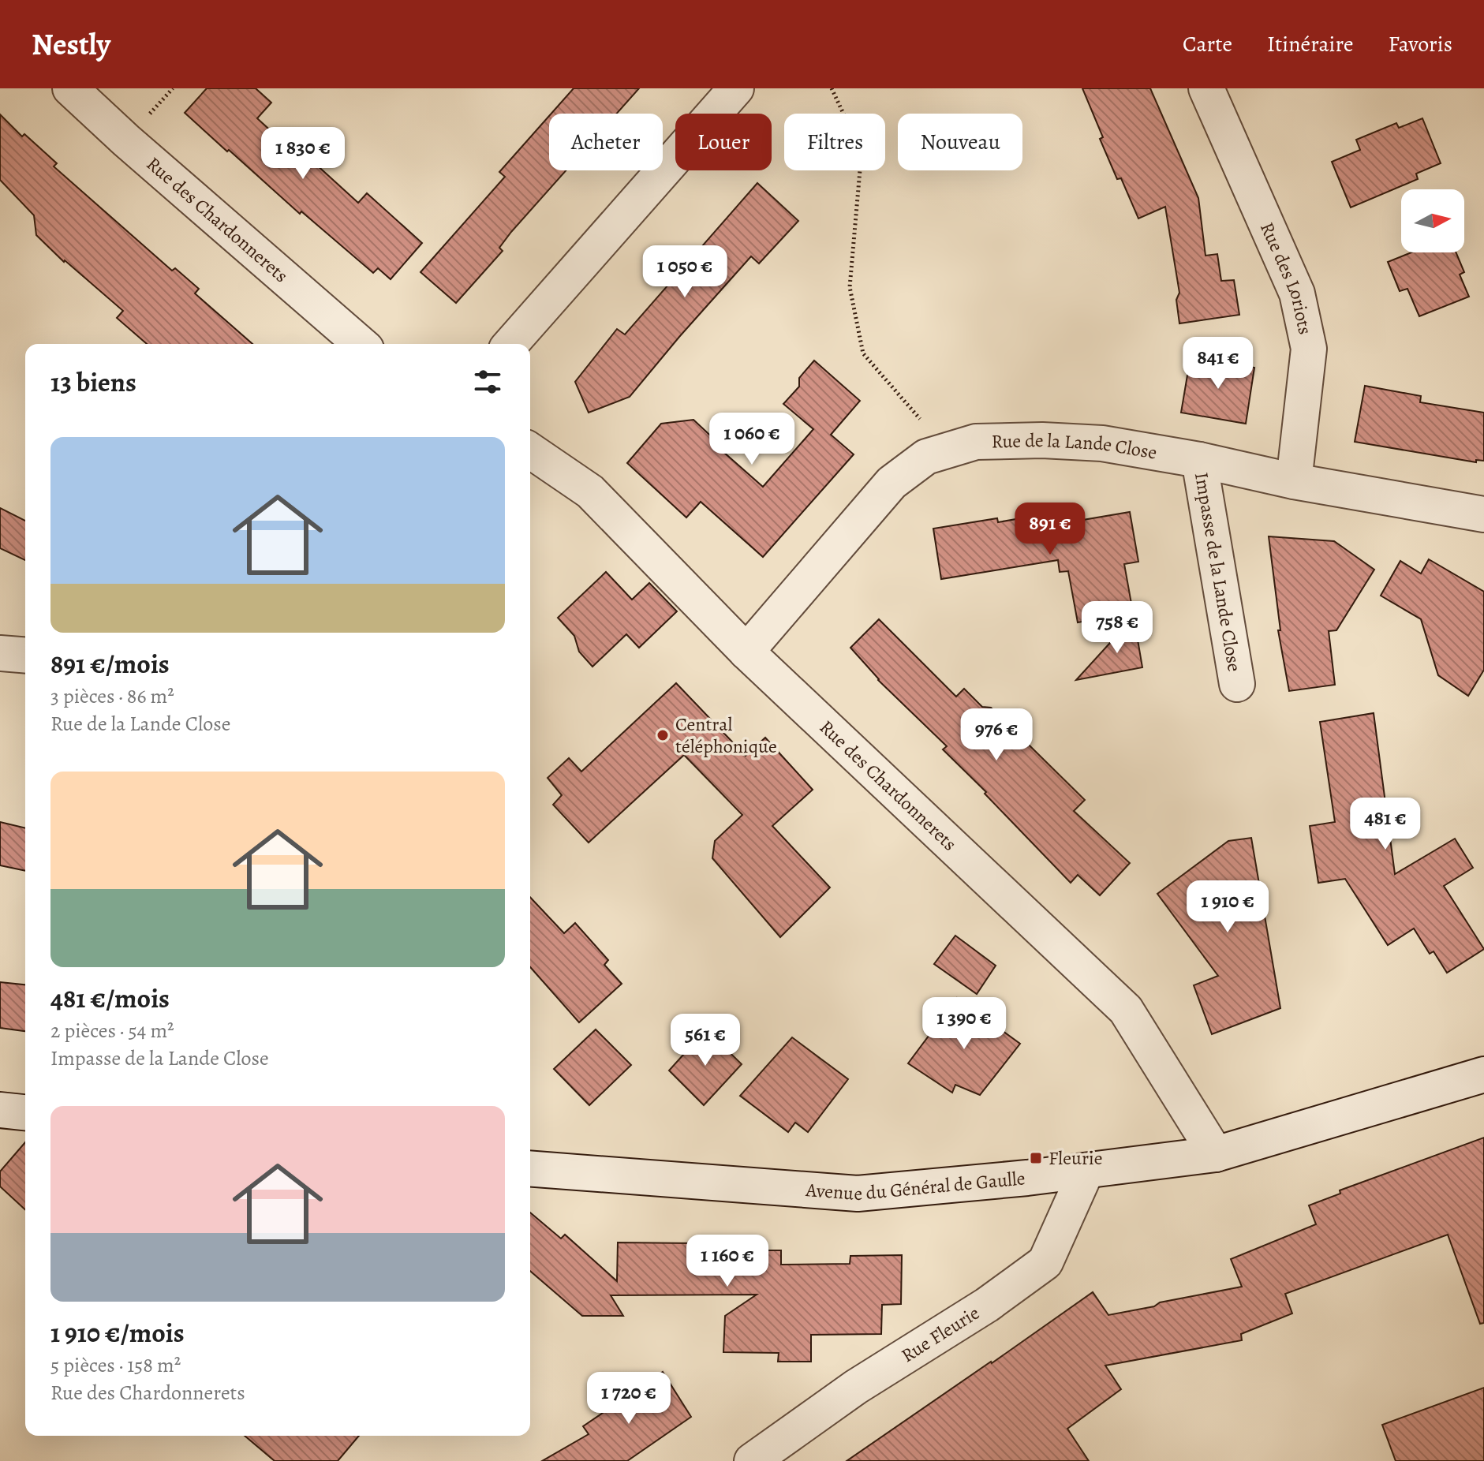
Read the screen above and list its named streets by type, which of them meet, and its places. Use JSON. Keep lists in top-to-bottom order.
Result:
{
  "streets": {
    "street": [
      "Rue des Chardonnerets",
      "Rue des Loriots",
      "Rue de la Lande Close",
      "Impasse de la Lande Close",
      "Avenue du Général de Gaulle",
      "Rue Fleurie"
    ]
  },
  "crossings": [
    ["Rue des Chardonnerets", "Rue de la Lande Close"],
    ["Rue des Chardonnerets", "Avenue du Général de Gaulle"],
    ["Rue des Loriots", "Rue de la Lande Close"],
    ["Rue de la Lande Close", "Impasse de la Lande Close"],
    ["Avenue du Général de Gaulle", "Rue Fleurie"]
  ],
  "places": {
    "other": ["Central téléphonique"],
    "transit": ["Fleurie"]
  },
  "north": "right",
  "page": {
    "header": "Nestly",
    "nav": ["Carte", "Itinéraire", "Favoris"],
    "chip": [
      "Acheter",
      "Louer",
      "Filtres",
      "Nouveau"
    ],
    "price": [
      "1 830 €",
      "1 050 €",
      "841 €",
      "1 060 €",
      "891 €",
      "758 €",
      "976 €",
      "481 €",
      "1 910 €",
      "1 390 €",
      "561 €",
      "1 160 €",
      "1 720 €"
    ],
    "heading": "13 biens",
    "list": [
      {
        "name": "891 €/mois",
        "note": "3 pièces · 86 m² · Rue de la Lande Close"
      },
      {
        "name": "481 €/mois",
        "note": "2 pièces · 54 m² · Impasse de la Lande Close"
      },
      {
        "name": "1 910 €/mois",
        "note": "5 pièces · 158 m² · Rue des Chardonnerets"
      }
    ]
  }
}
